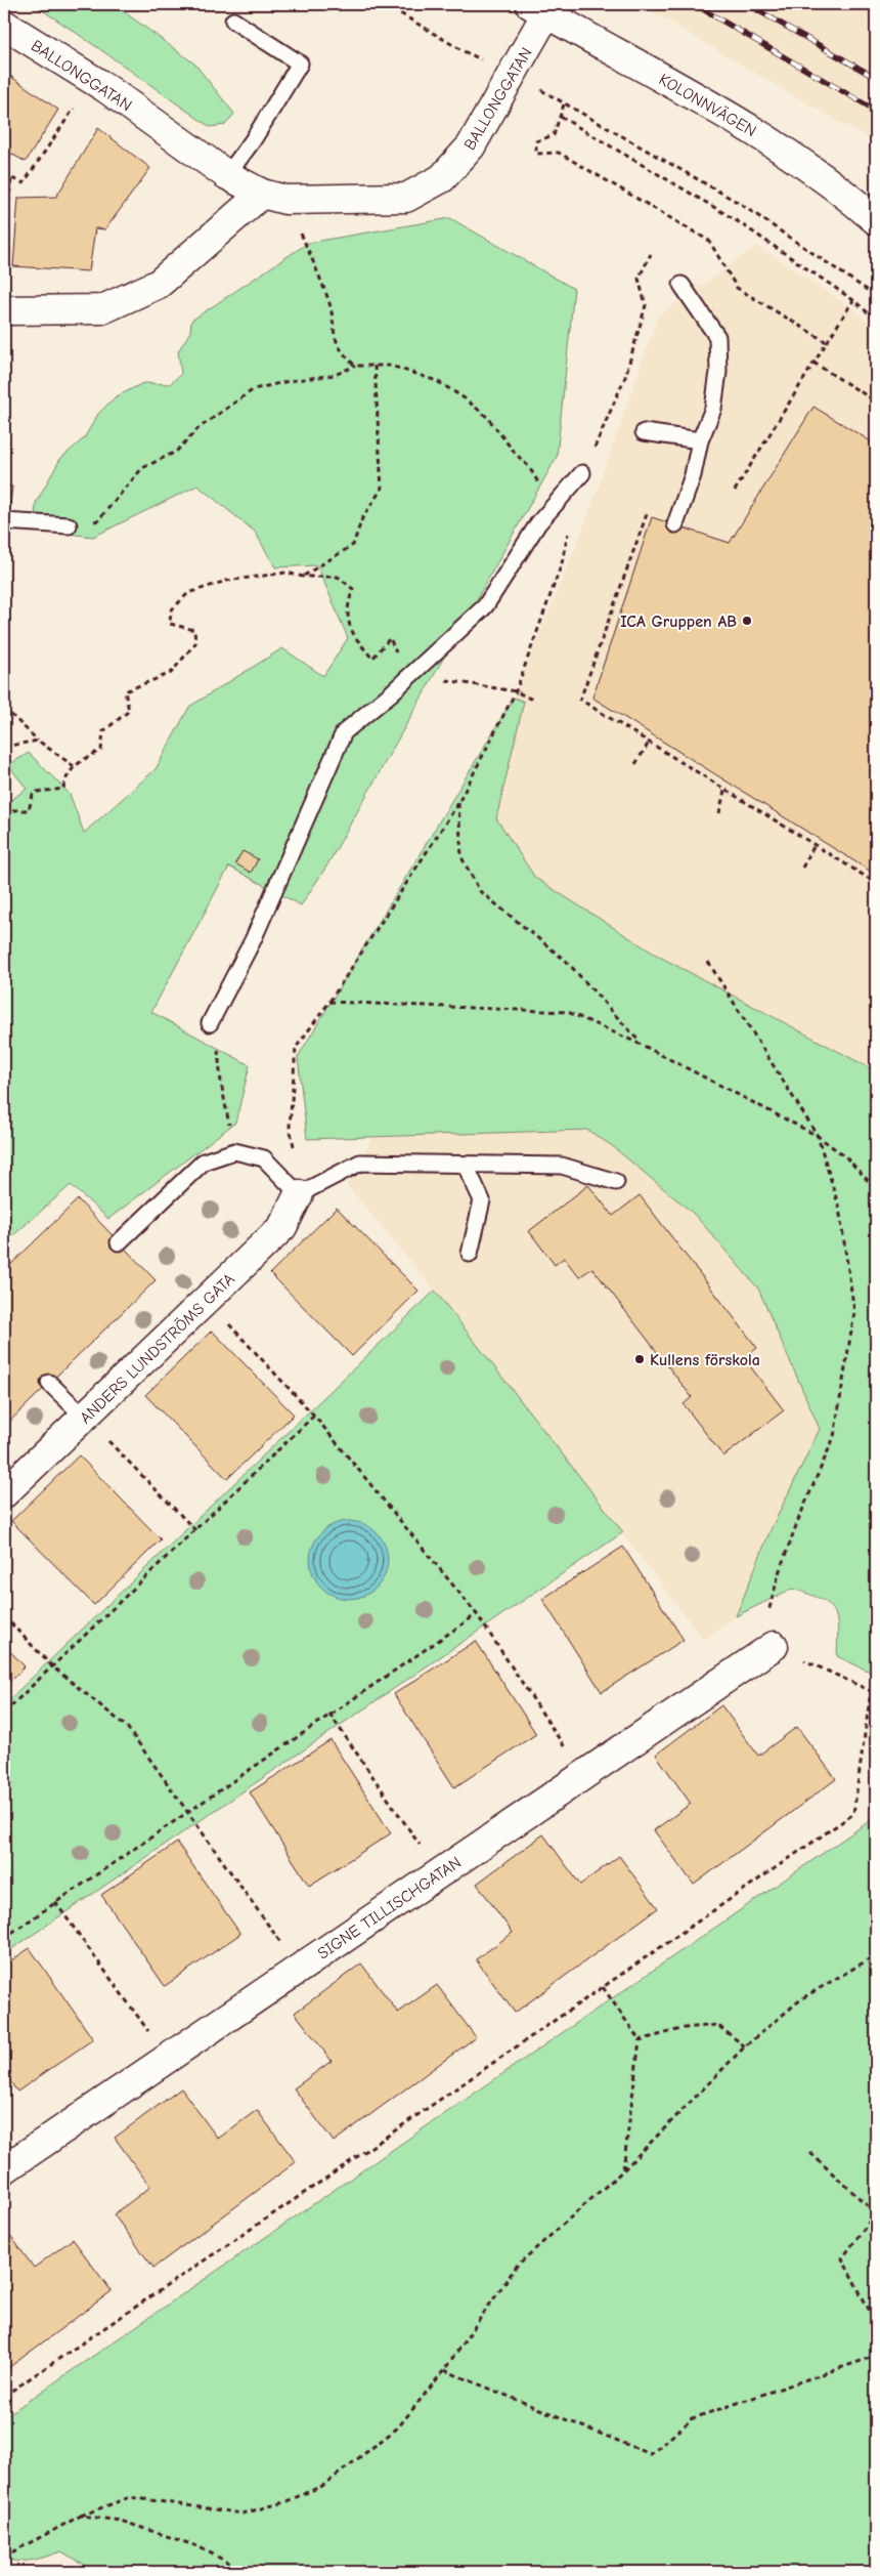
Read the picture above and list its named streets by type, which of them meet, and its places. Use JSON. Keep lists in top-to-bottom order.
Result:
{
  "streets": {
    "street": [
      "BALLONGGATAN",
      "KOLONNVÄGEN",
      "ANDERS LUNDSTRÖMS GATA",
      "SIGNE TILLISCHGATAN"
    ]
  },
  "crossings": [
    ["BALLONGGATAN", "KOLONNVÄGEN"]
  ],
  "places": ["ICA Gruppen AB", "Kullens förskola"]
}
